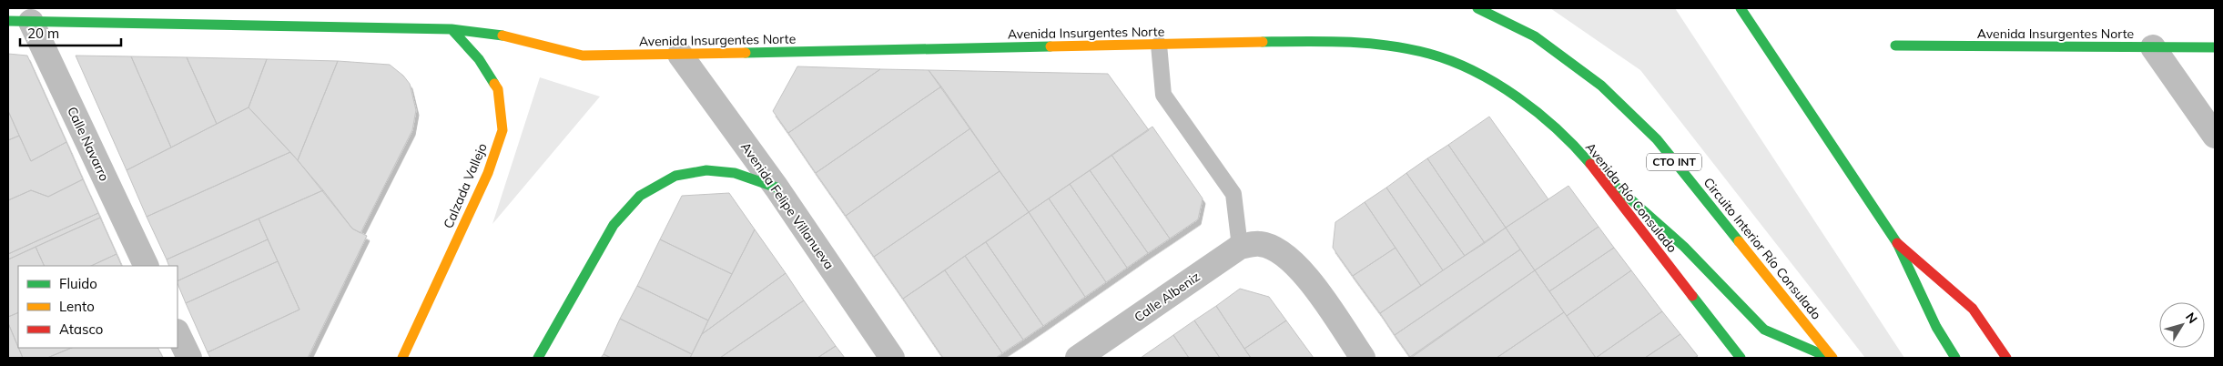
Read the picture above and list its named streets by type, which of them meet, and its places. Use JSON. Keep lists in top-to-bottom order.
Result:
{
  "streets": {
    "main road": [
      "Avenida Insurgentes Norte",
      "CTO INT",
      "Calzada Vallejo",
      "Avenida Río Consulado",
      "Circuito Interior Río Consulado"
    ],
    "street": ["Calle Navarro", "Avenida Felipe Villanueva", "Calle Albeniz"]
  },
  "crossings": [
    ["Avenida Insurgentes Norte", "Calle Navarro"],
    ["Avenida Insurgentes Norte", "Calzada Vallejo"],
    ["Avenida Insurgentes Norte", "Avenida Río Consulado"],
    ["Avenida Insurgentes Norte", "Avenida Felipe Villanueva"]
  ],
  "legend": ["Fluido", "Lento", "Atasco"],
  "scale_bar": "20 m",
  "north": "top right"
}
